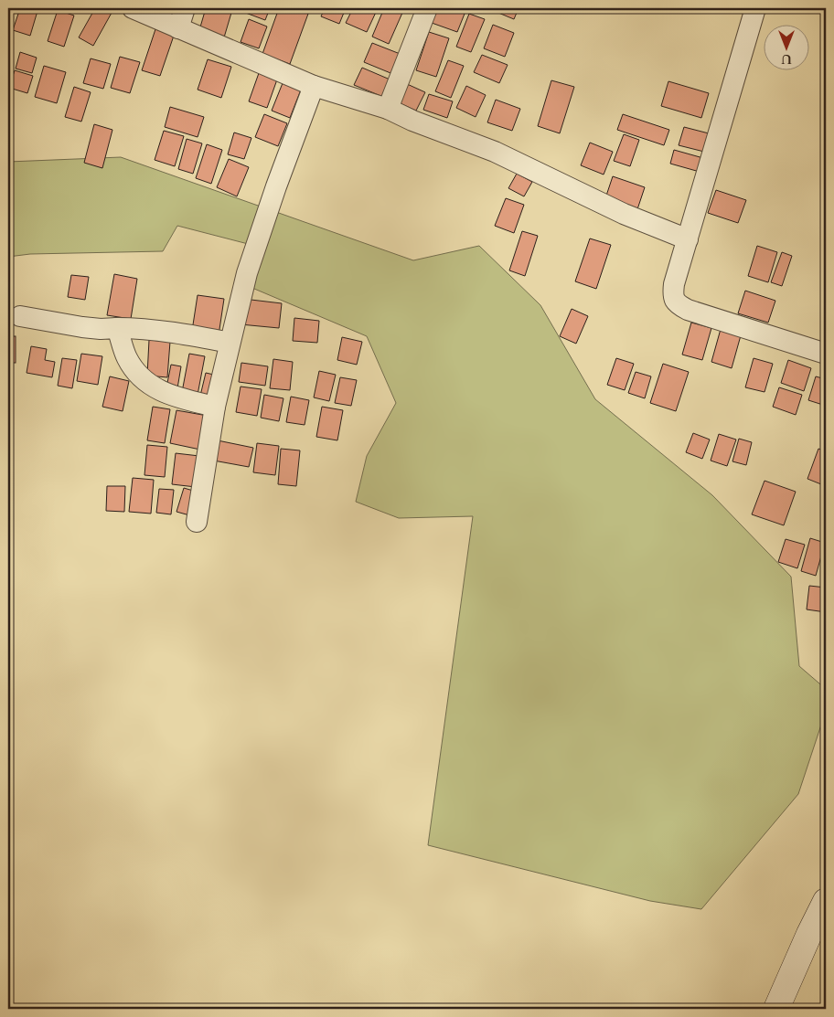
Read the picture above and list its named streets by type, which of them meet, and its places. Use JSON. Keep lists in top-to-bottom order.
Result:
{
  "north": "bottom"
}
